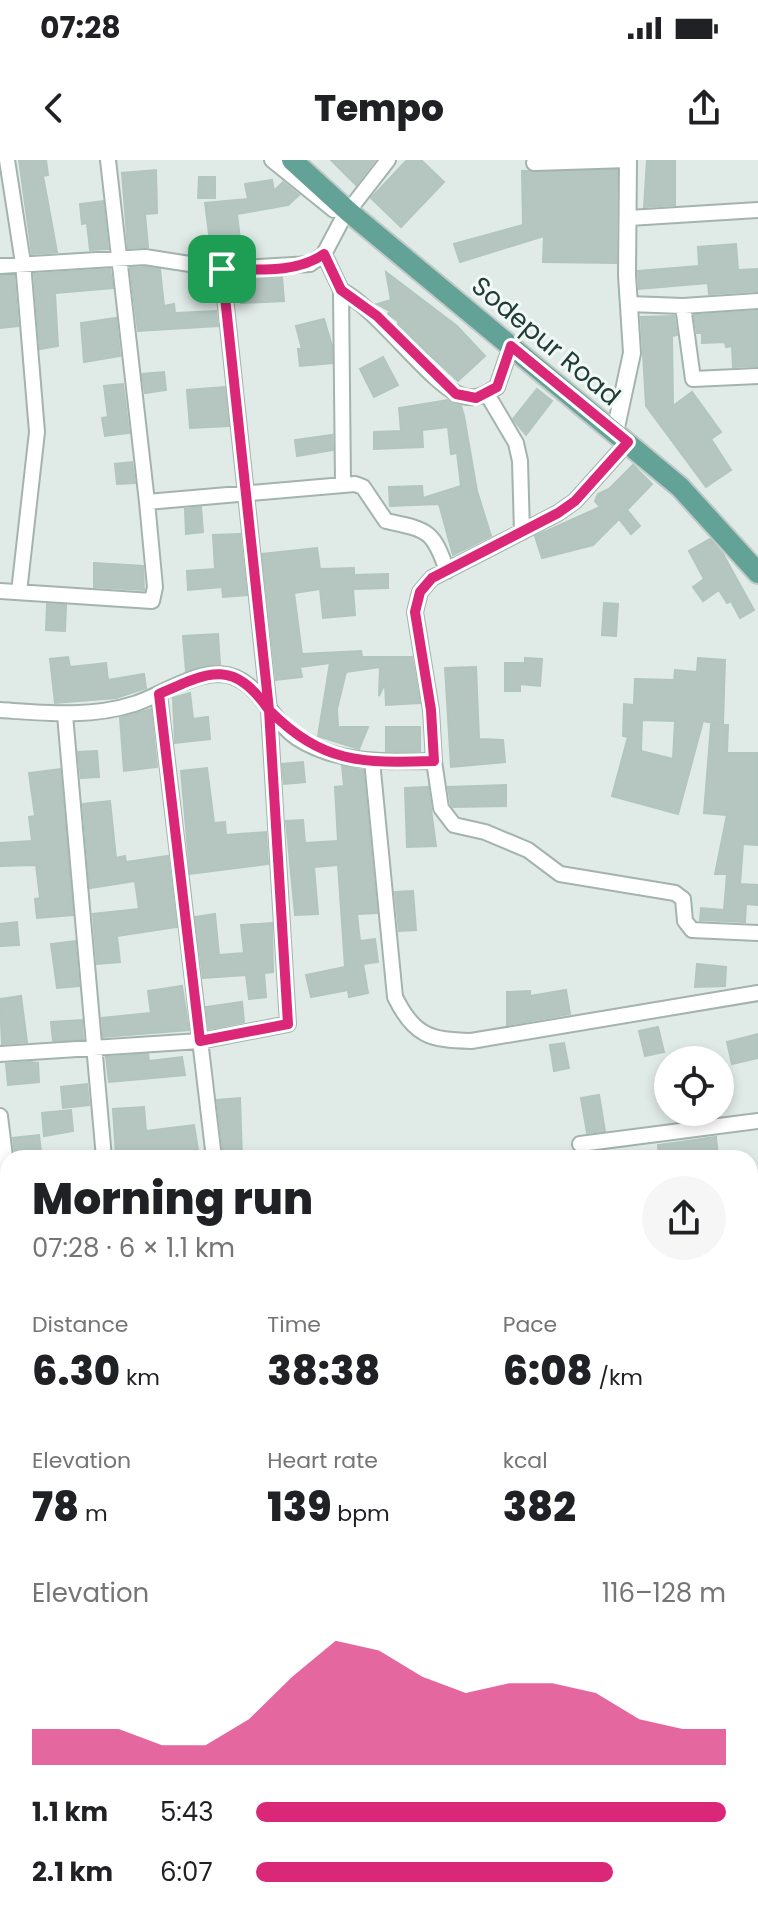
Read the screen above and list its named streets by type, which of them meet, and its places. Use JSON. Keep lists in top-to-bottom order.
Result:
{
  "streets": {
    "main road": ["Sodepur Road"]
  },
  "page": {
    "status": "07:28",
    "header": "Tempo",
    "heading": ["Morning run", "07:28 · 6 × 1.1 km"],
    "stats": [
      ["Distance", "6.30 km"],
      ["Time", "38:38"],
      ["Pace", "6:08 /km"],
      ["Elevation", "78 m"],
      ["Heart rate", "139 bpm"],
      ["kcal", "382"]
    ],
    "chart": ["Elevation", "116–128 m"],
    "list": [
      {
        "name": "1.1 km",
        "note": "5:43"
      },
      {
        "name": "2.1 km",
        "note": "6:07"
      }
    ]
  }
}
